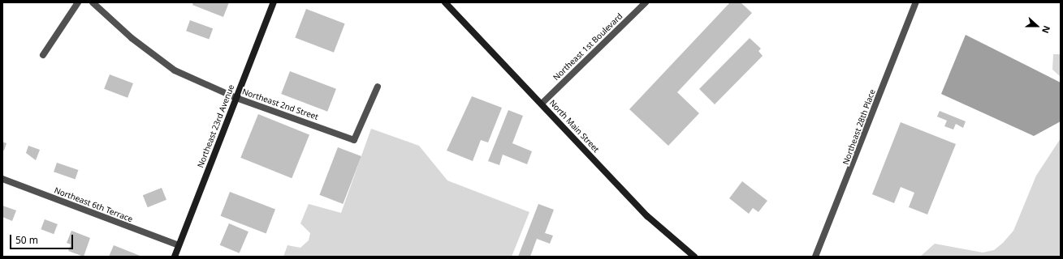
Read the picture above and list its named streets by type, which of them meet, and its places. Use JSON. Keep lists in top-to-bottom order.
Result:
{
  "streets": {
    "main road": ["Northeast 23rd Avenue", "North Main Street"],
    "street": [
      "Northeast 1st Boulevard",
      "Northeast 2nd Street",
      "Northeast 28th Place",
      "Northeast 6th Terrace"
    ]
  },
  "crossings": [
    ["Northeast 1st Boulevard", "North Main Street"],
    ["Northeast 2nd Street", "Northeast 23rd Avenue"],
    ["Northeast 23rd Avenue", "Northeast 6th Terrace"]
  ],
  "scale_bar": "50 m",
  "north": "right"
}
